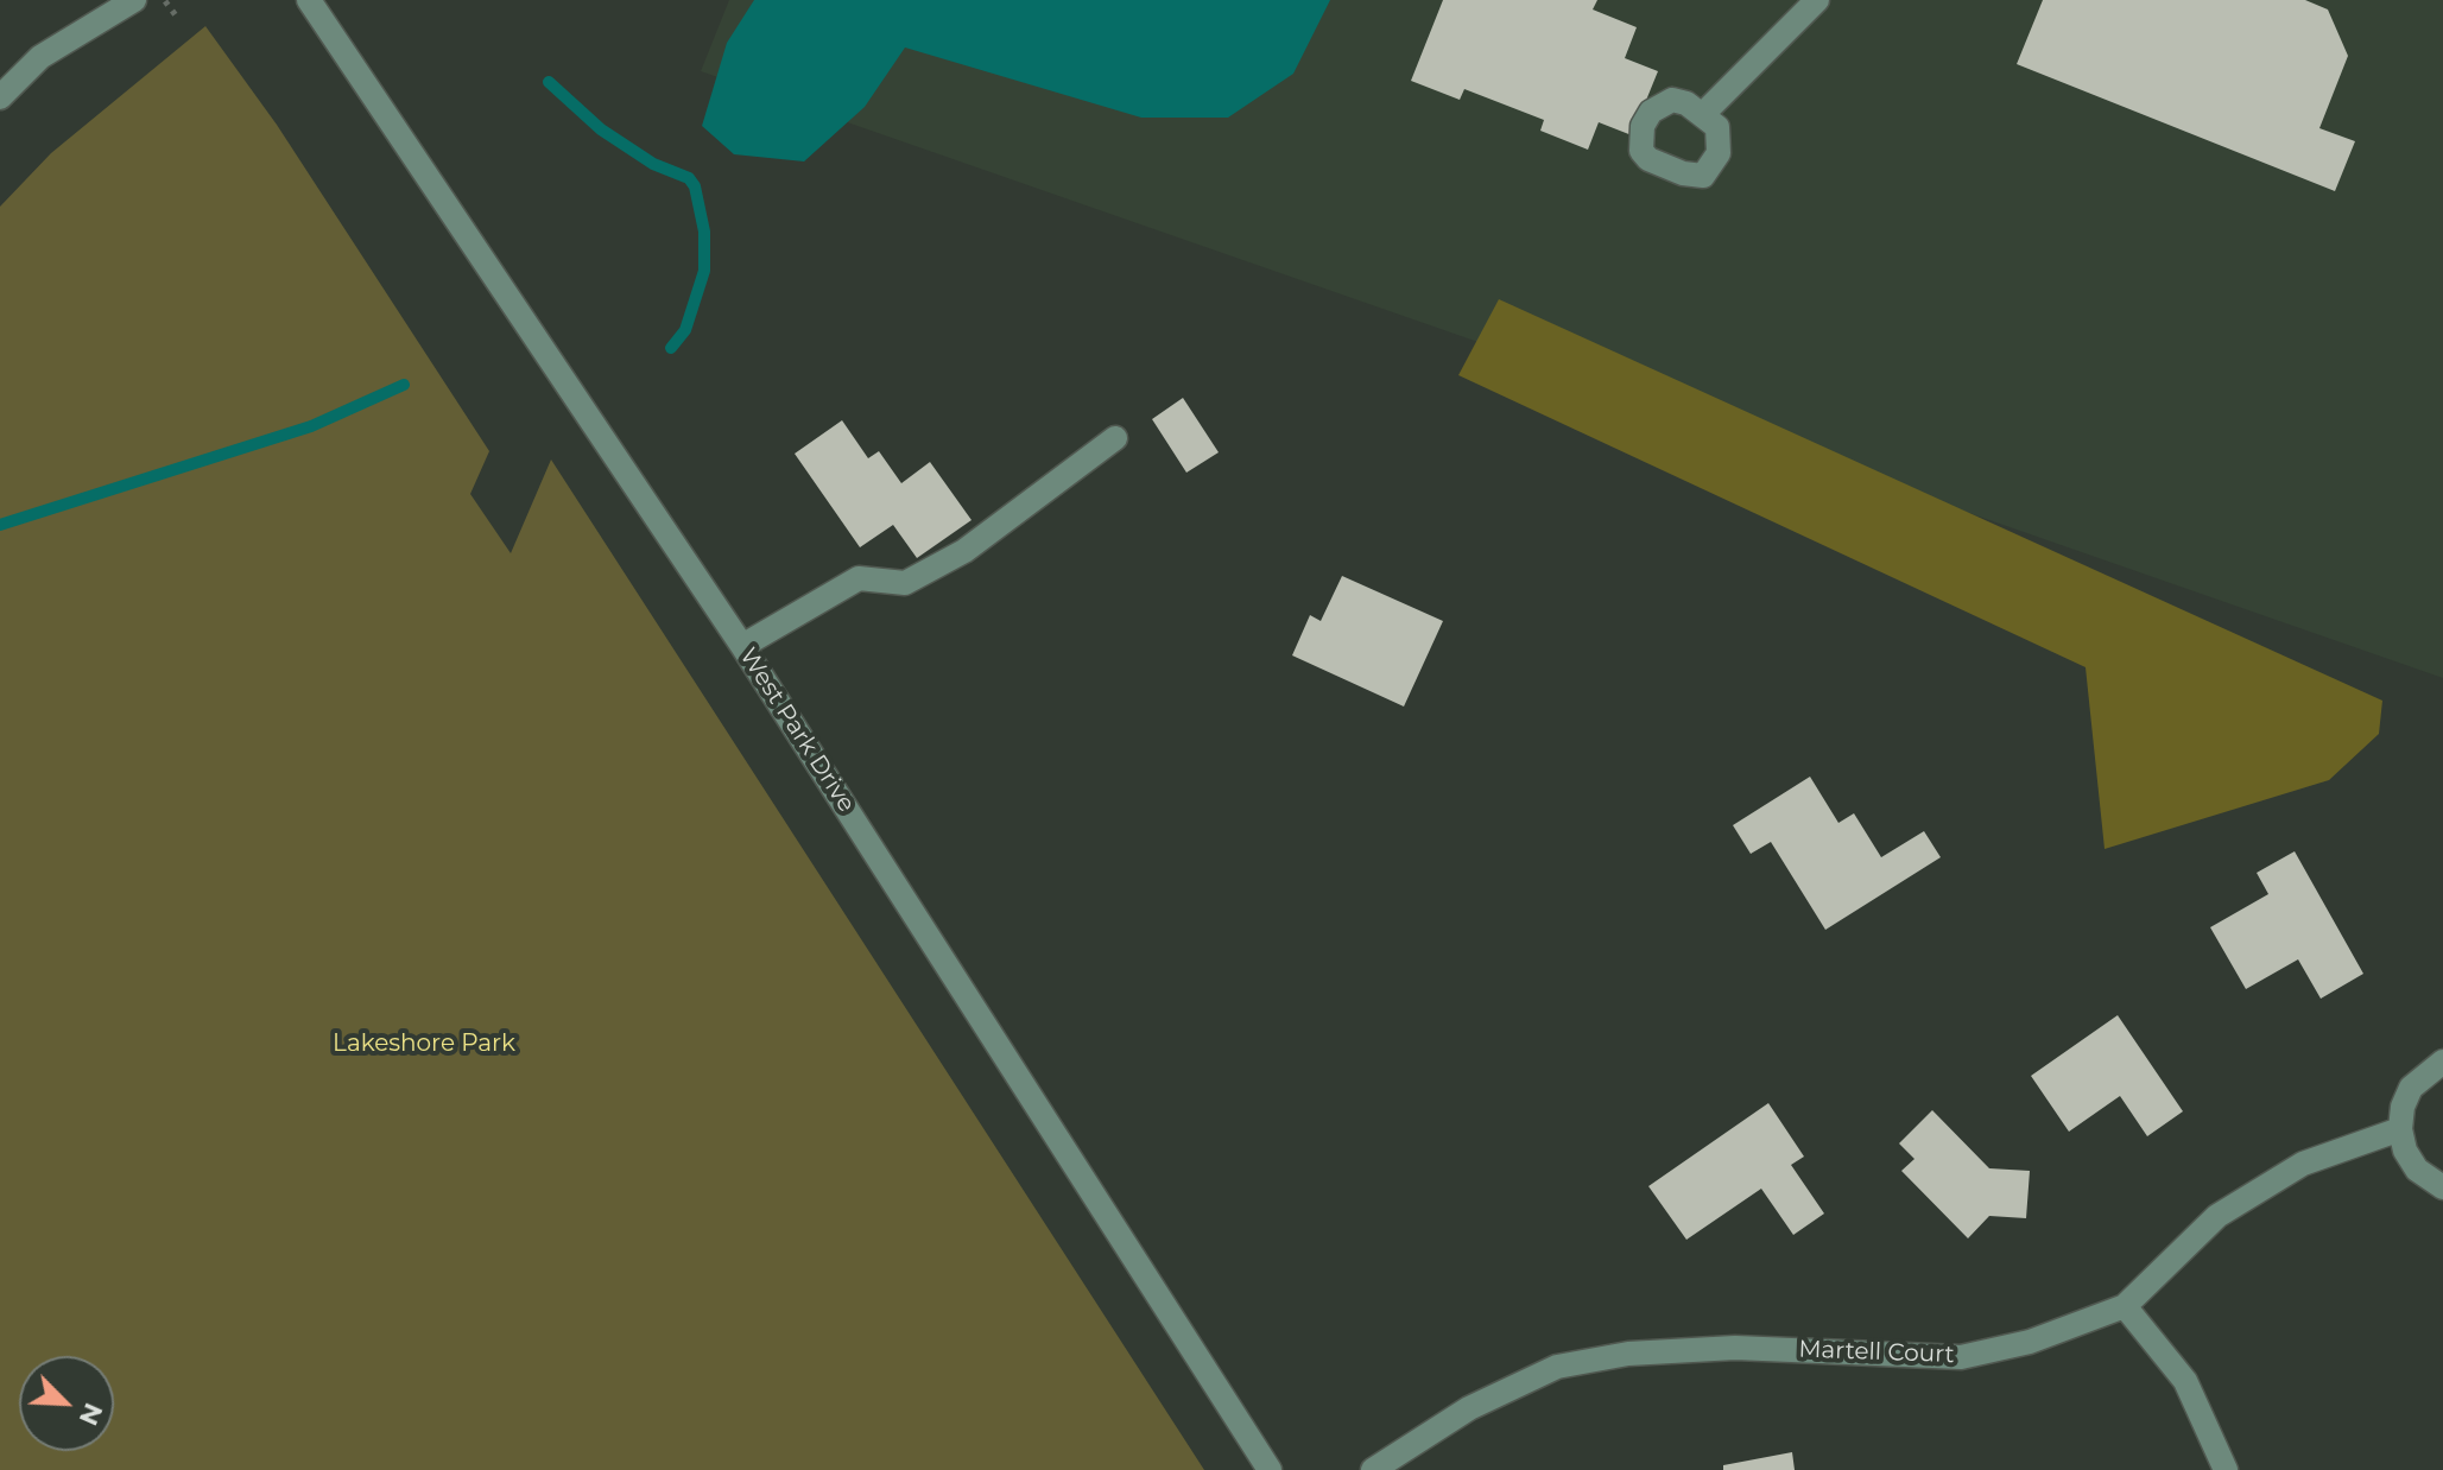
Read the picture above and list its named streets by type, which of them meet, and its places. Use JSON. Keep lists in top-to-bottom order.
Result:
{
  "streets": {
    "street": ["West Park Drive", "Martell Court"]
  },
  "parks": ["Lakeshore Park"],
  "north": "bottom right"
}
